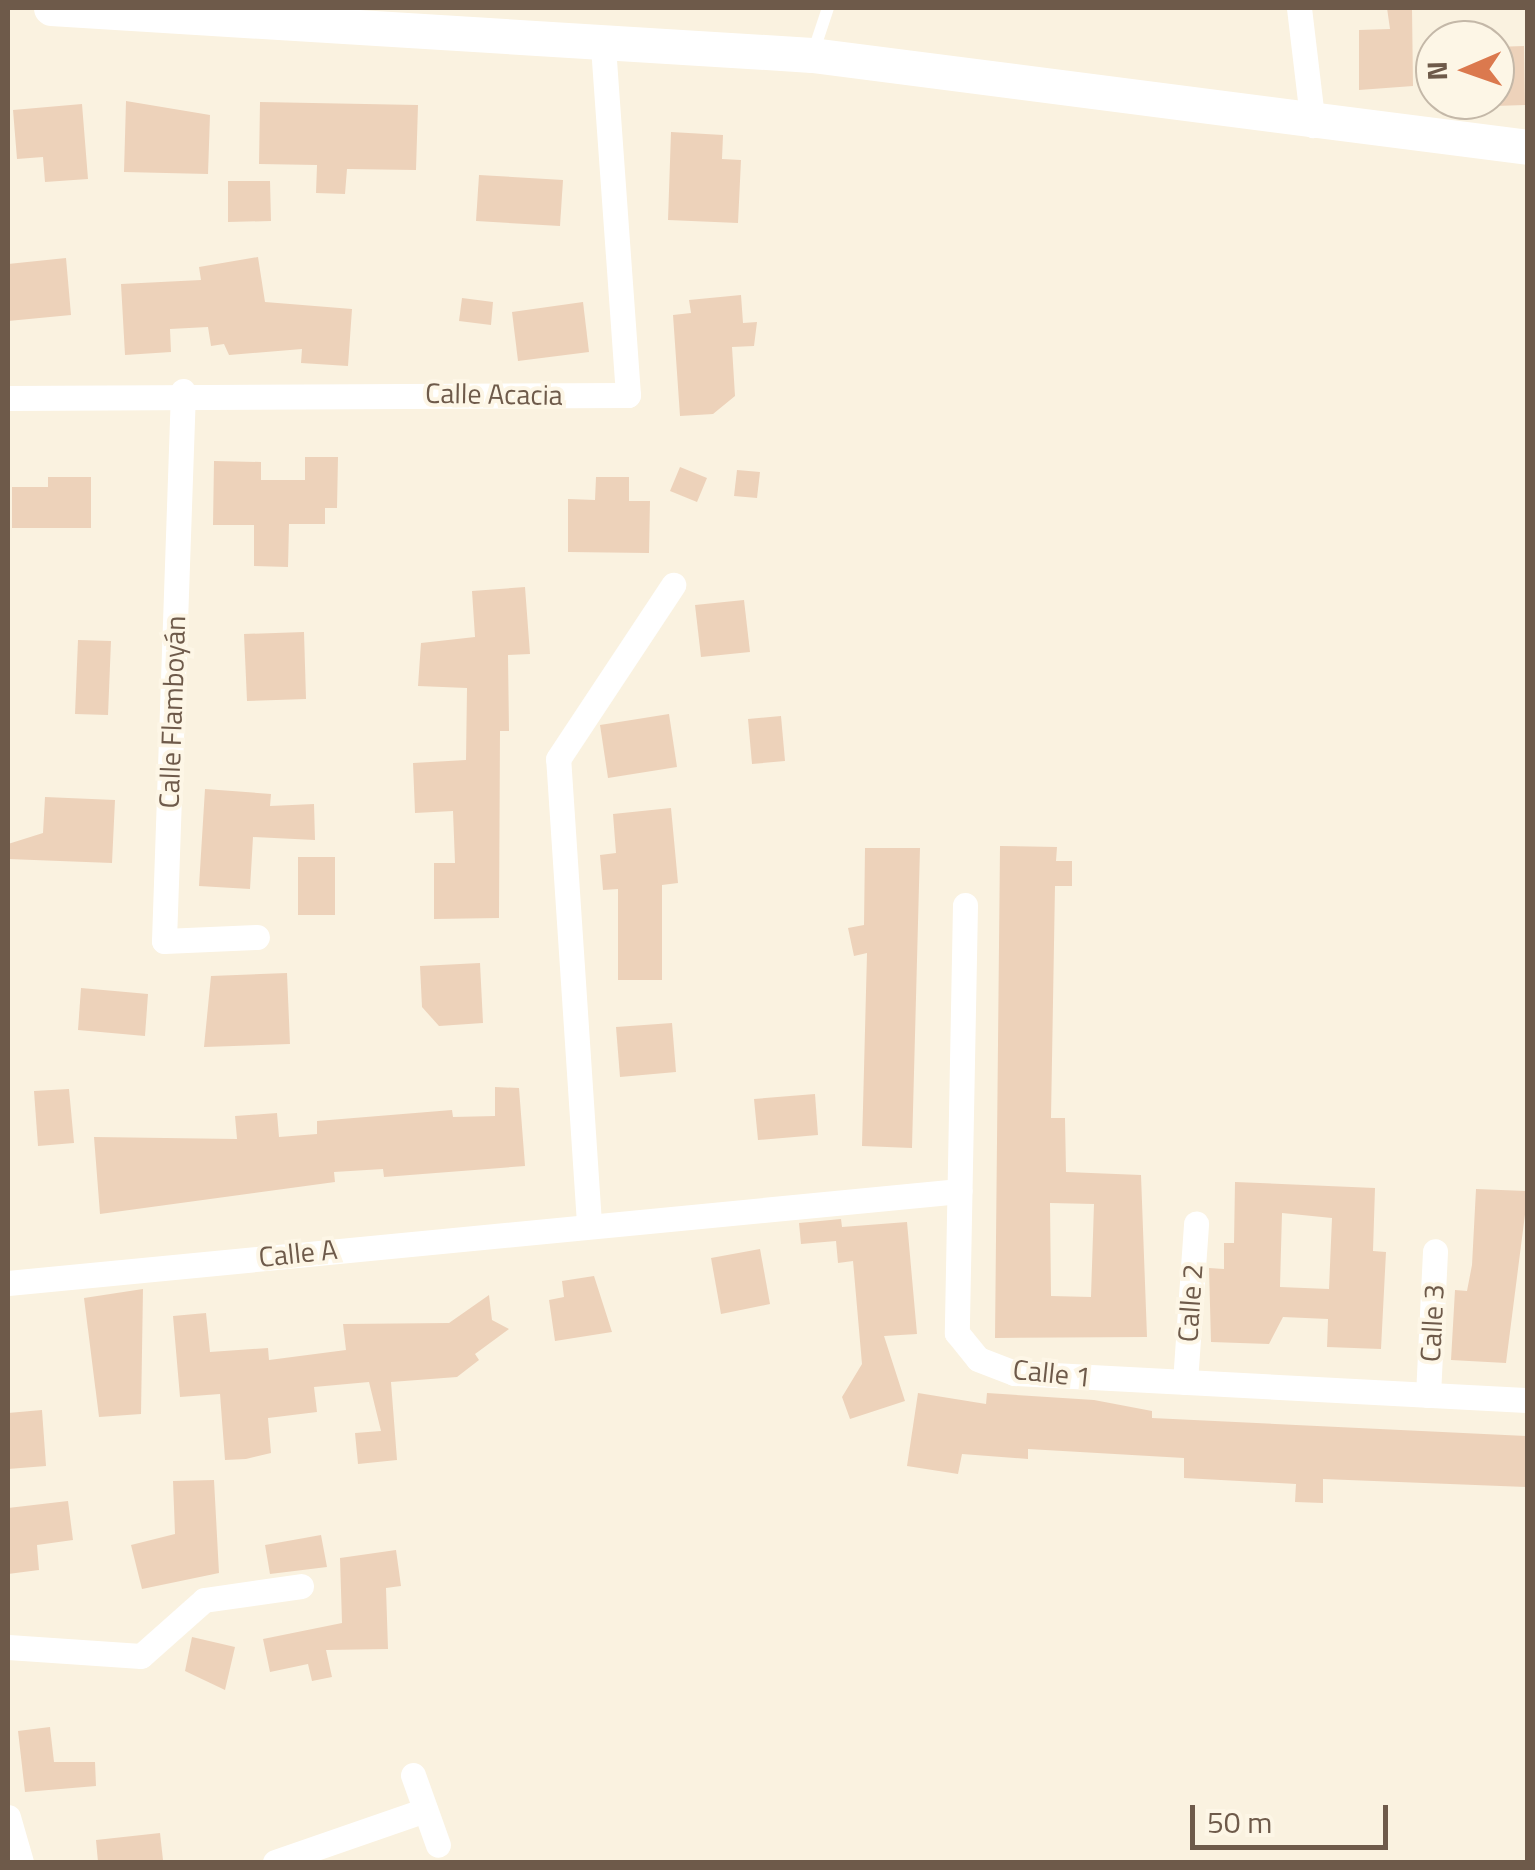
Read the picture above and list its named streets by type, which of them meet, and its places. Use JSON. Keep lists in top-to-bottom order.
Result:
{
  "streets": {
    "street": [
      "Calle Acacia",
      "Calle Flamboyán",
      "Calle A",
      "Calle 2",
      "Calle 3",
      "Calle 1"
    ]
  },
  "crossings": [
    ["Calle Acacia", "Calle Flamboyán"],
    ["Calle A", "Calle 1"],
    ["Calle 2", "Calle 1"],
    ["Calle 3", "Calle 1"]
  ],
  "scale_bar": "50 m",
  "north": "left"
}
